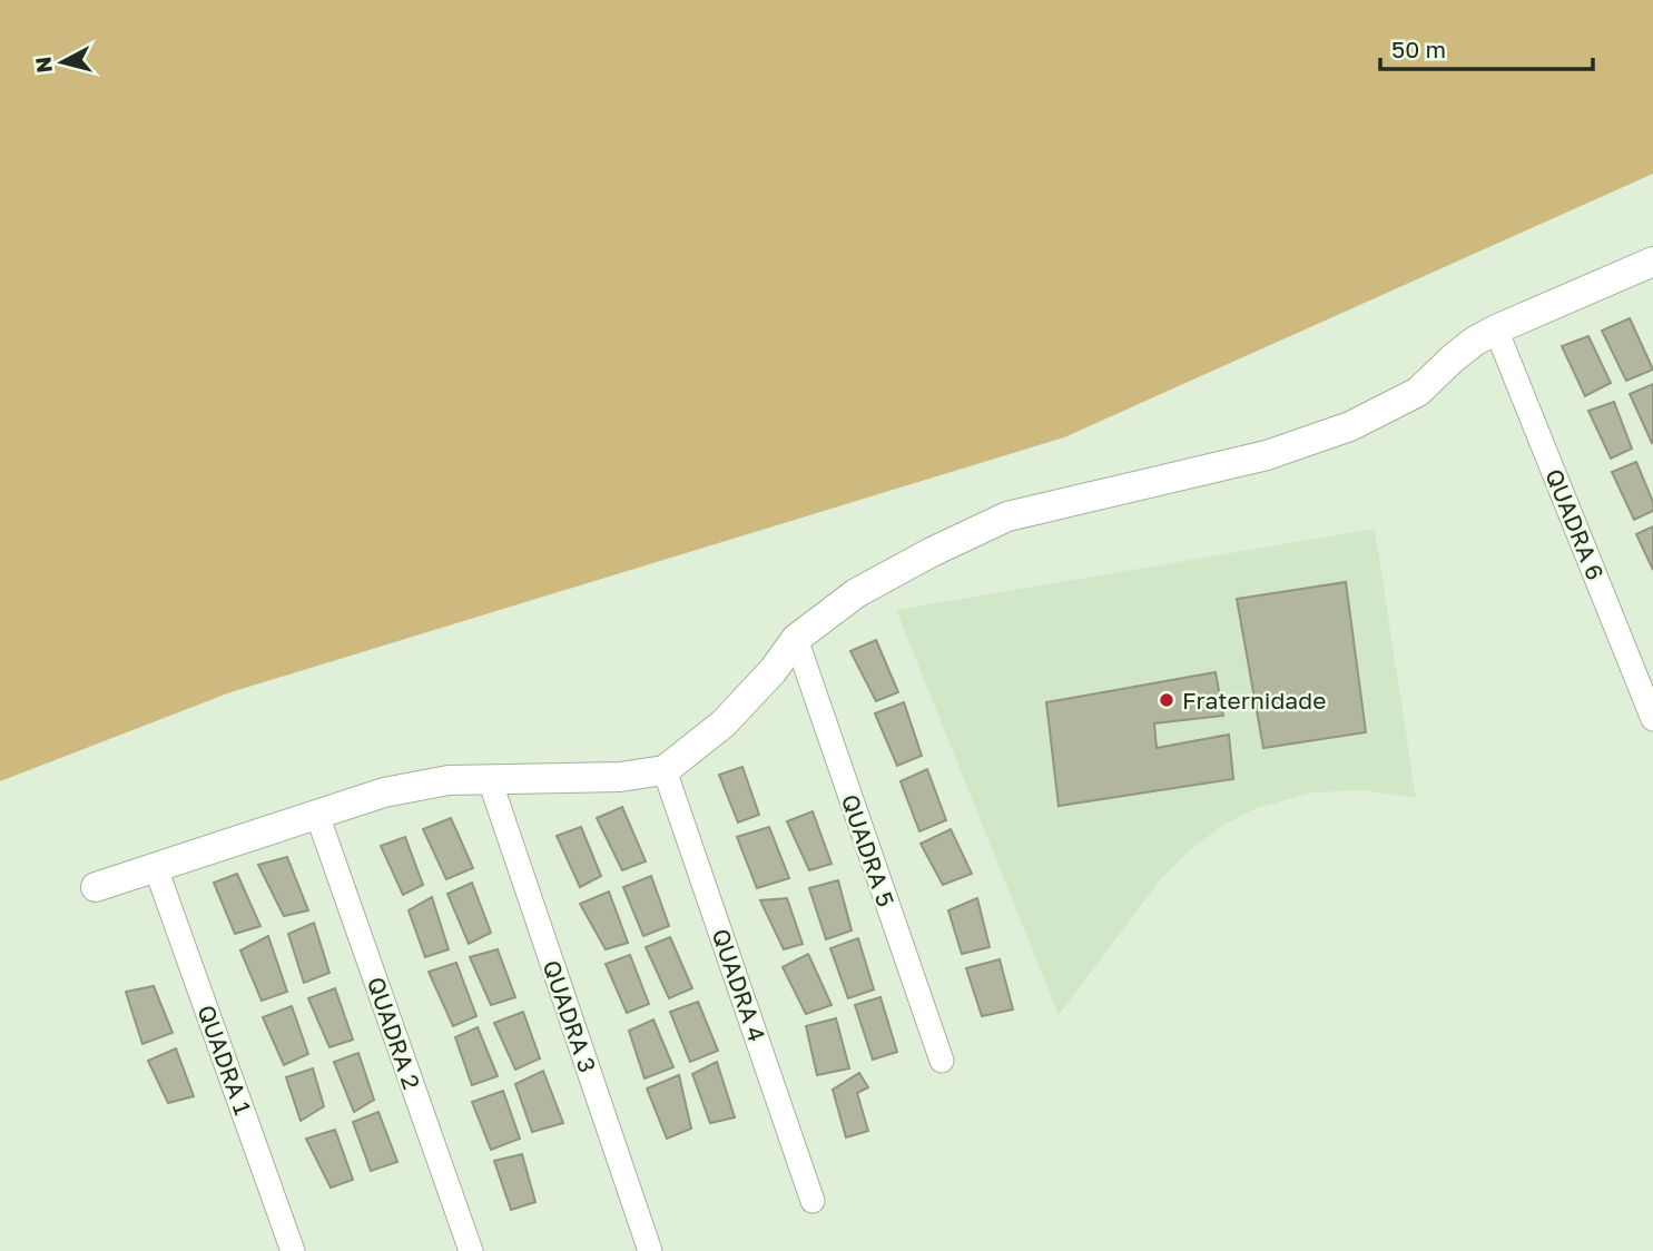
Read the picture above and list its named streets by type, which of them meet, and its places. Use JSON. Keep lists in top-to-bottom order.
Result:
{
  "streets": {
    "street": [
      "QUADRA 6",
      "QUADRA 5",
      "QUADRA 4",
      "QUADRA 3",
      "QUADRA 2",
      "QUADRA 1"
    ]
  },
  "places": ["Fraternidade"],
  "scale_bar": "50 m",
  "north": "left"
}
